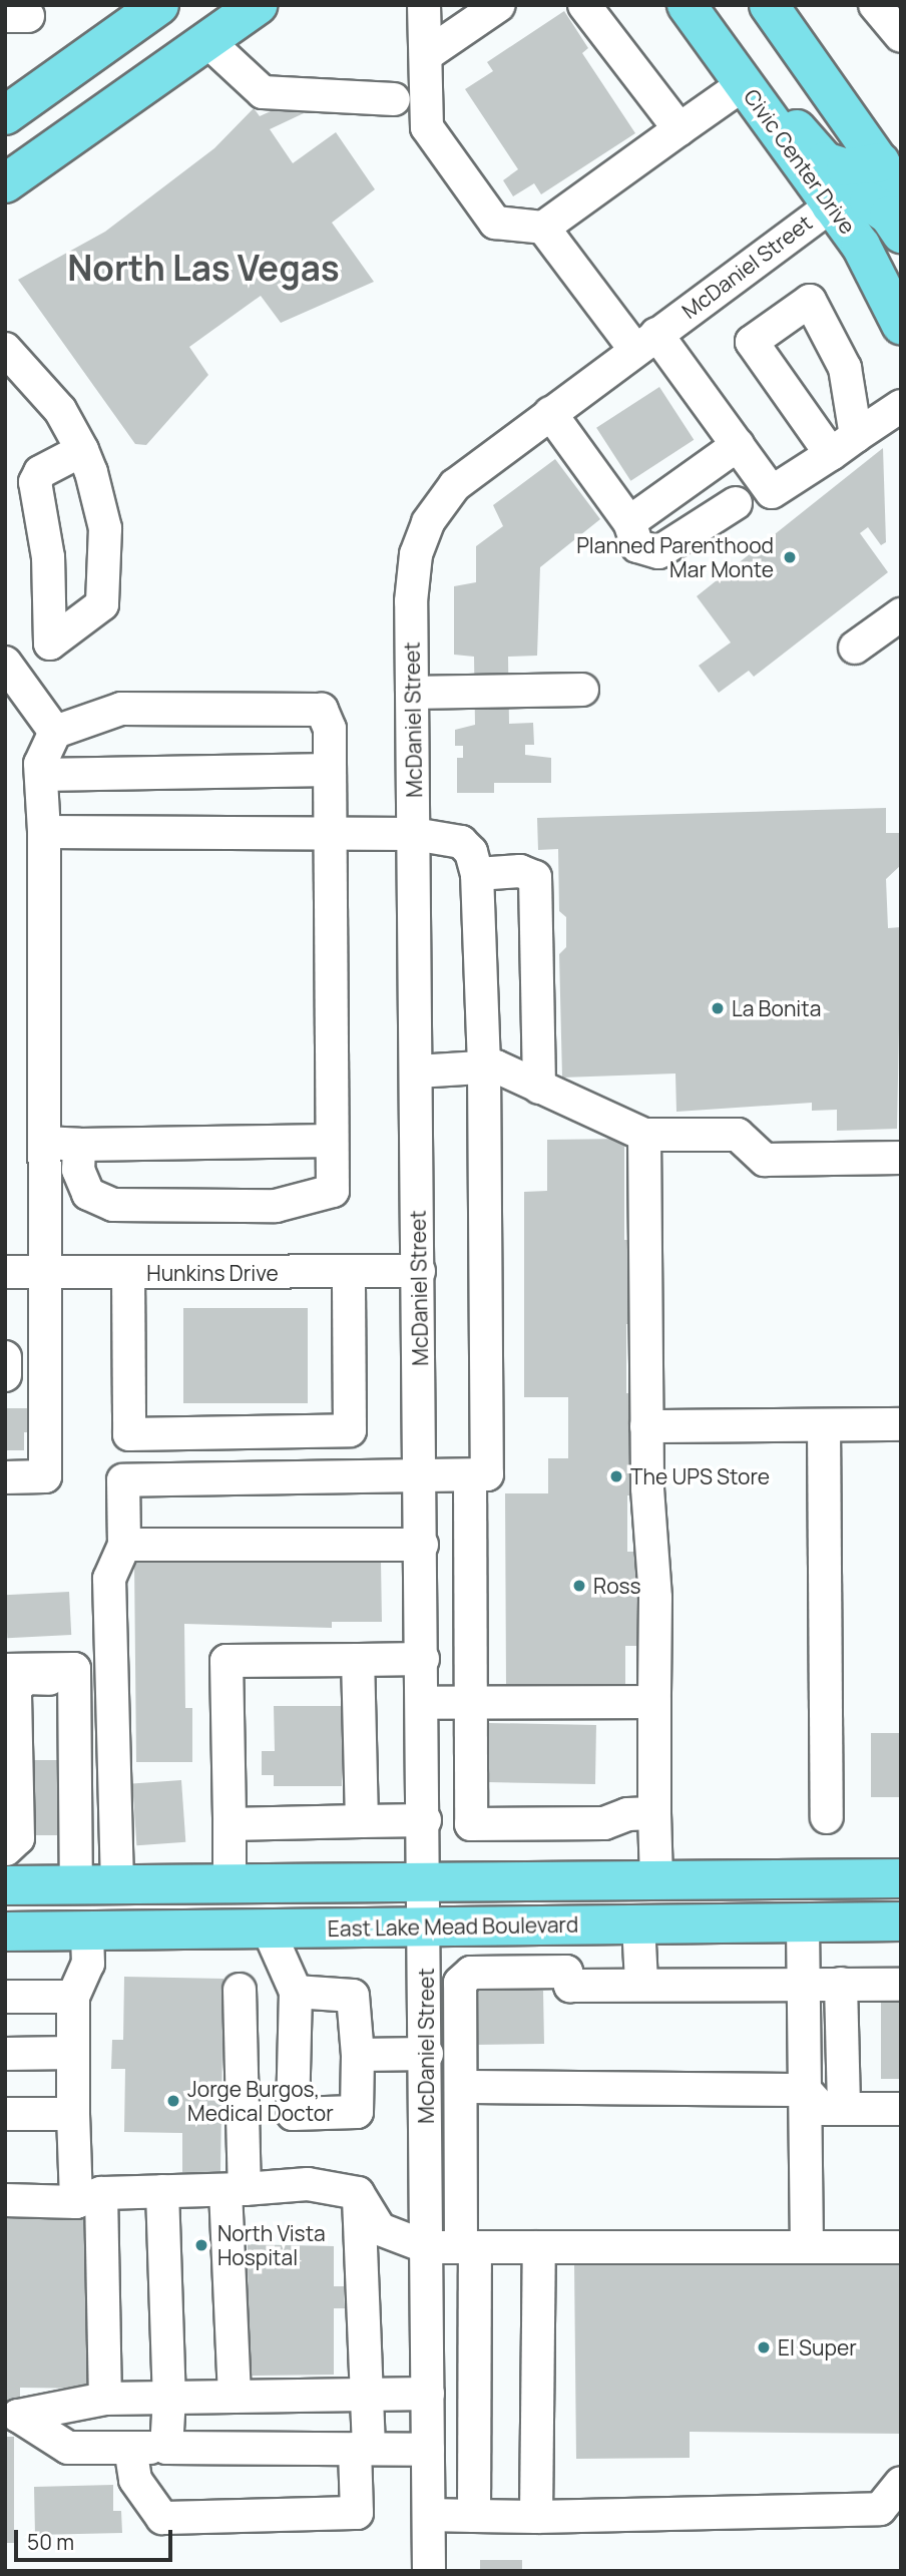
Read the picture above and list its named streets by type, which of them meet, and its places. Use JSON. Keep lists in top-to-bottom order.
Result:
{
  "streets": {
    "main road": ["Civic Center Drive", "East Lake Mead Boulevard"],
    "street": ["McDaniel Street", "Hunkins Drive"]
  },
  "crossings": [
    ["Civic Center Drive", "McDaniel Street"],
    ["McDaniel Street", "Hunkins Drive"],
    ["McDaniel Street", "East Lake Mead Boulevard"]
  ],
  "districts": ["North Las Vegas"],
  "places": [
    "Planned Parenthood Mar Monte",
    "La Bonita",
    "The UPS Store",
    "Ross",
    "Jorge Burgos, Medical Doctor",
    "North Vista Hospital",
    "El Super"
  ],
  "scale_bar": "50 m"
}
